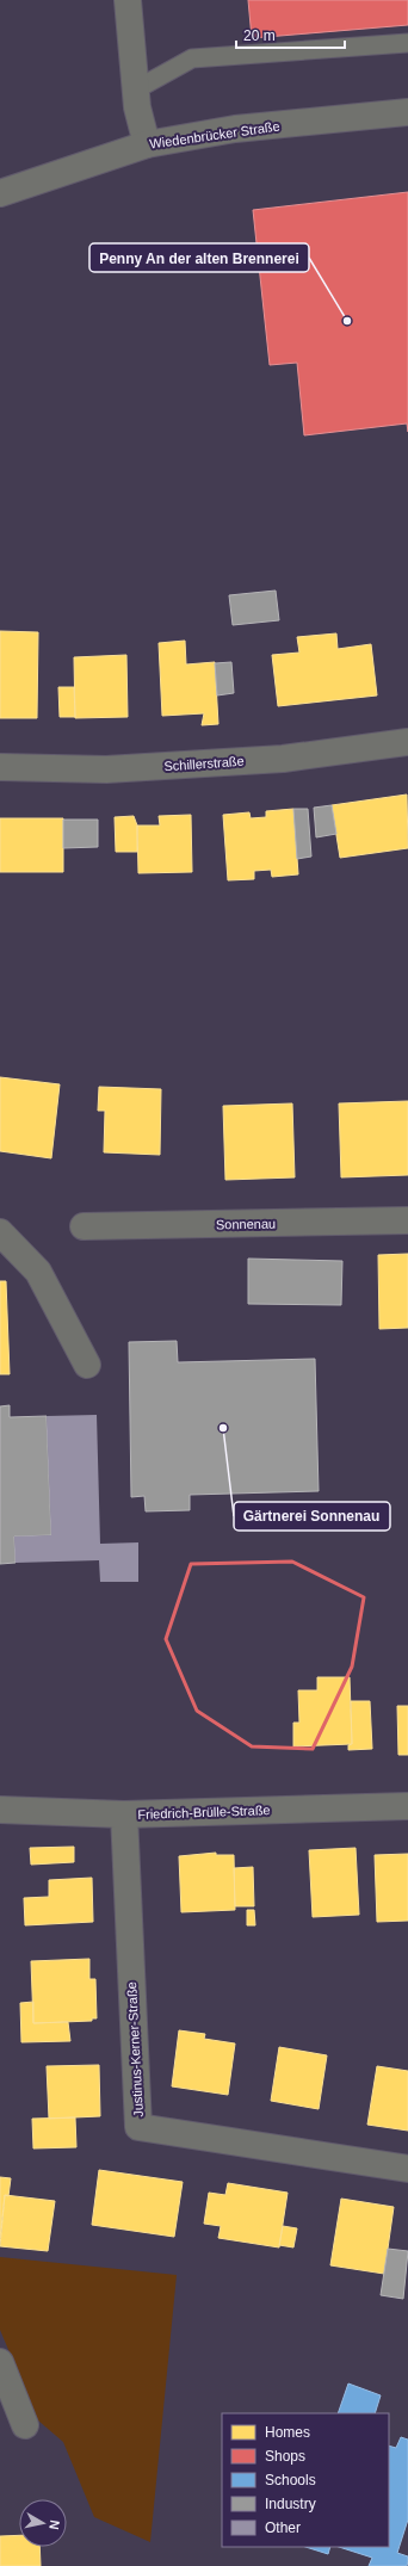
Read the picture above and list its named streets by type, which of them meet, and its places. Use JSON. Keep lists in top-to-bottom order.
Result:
{
  "streets": {
    "street": [
      "Wiedenbrücker Straße",
      "Schillerstraße",
      "Sonnenau",
      "Friedrich-Brülle-Straße",
      "Justinus-Kerner-Straße"
    ]
  },
  "crossings": [
    ["Friedrich-Brülle-Straße", "Justinus-Kerner-Straße"]
  ],
  "places": ["Penny An der alten Brennerei", "Gärtnerei Sonnenau"],
  "legend": [
    "Homes",
    "Shops",
    "Schools",
    "Industry",
    "Other"
  ],
  "scale_bar": "20 m",
  "north": "right"
}
